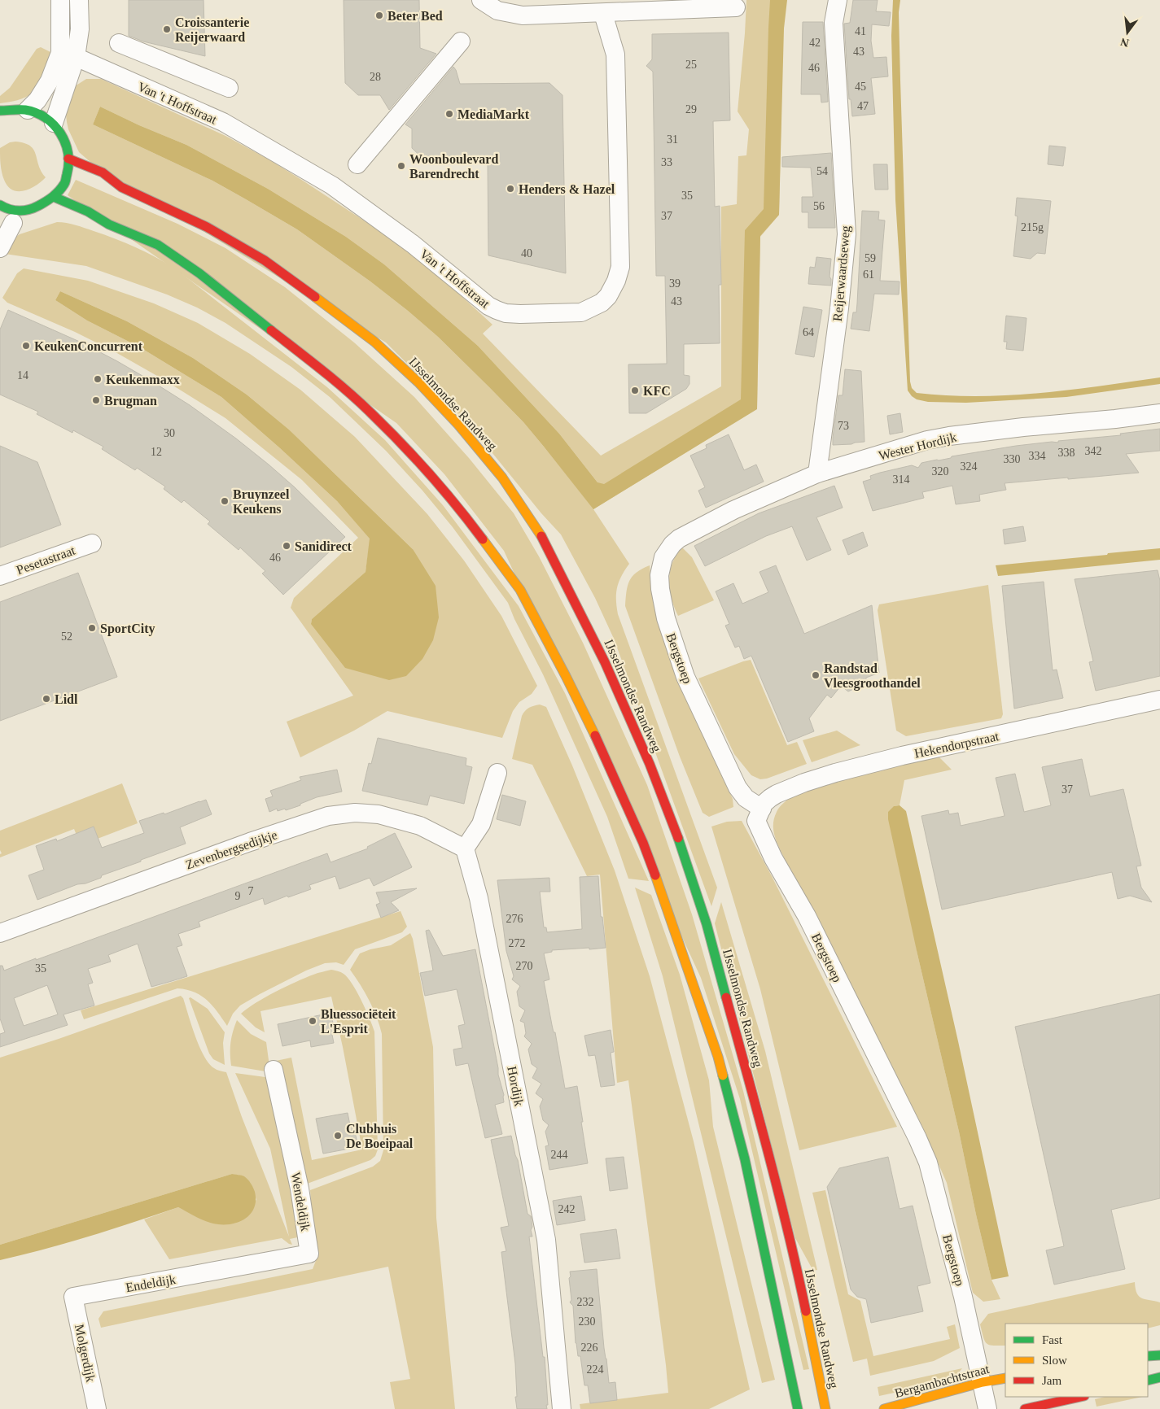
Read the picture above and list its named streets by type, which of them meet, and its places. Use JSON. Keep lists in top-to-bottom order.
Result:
{
  "streets": {
    "main road": ["IJsselmondse Randweg", "Bergambachtstraat"],
    "street": [
      "Van 't Hoffstraat",
      "Reijerwaardseweg",
      "Wester Hordijk",
      "Pesetastraat",
      "Bergstoep",
      "Hekendorpstraat",
      "Zevenbergsedijkje",
      "Hordijk",
      "Wendeldijk",
      "Endeldijk",
      "Molgerdijk"
    ]
  },
  "crossings": [
    ["Reijerwaardseweg", "Wester Hordijk"],
    ["Wester Hordijk", "Bergstoep"],
    ["Bergstoep", "Hekendorpstraat"],
    ["Bergstoep", "Bergambachtstraat"],
    ["Zevenbergsedijkje", "Hordijk"],
    ["Wendeldijk", "Endeldijk"],
    ["Endeldijk", "Molgerdijk"]
  ],
  "places": [
    "Beter Bed",
    "Croissanterie Reijerwaard",
    "MediaMarkt",
    "Woonboulevard Barendrecht",
    "Henders & Hazel",
    "KeukenConcurrent",
    "Keukenmaxx",
    "KFC",
    "Brugman",
    "Bruynzeel Keukens",
    "Sanidirect",
    "SportCity",
    "Randstad Vleesgroothandel",
    "Lidl",
    "Bluessociëteit L'Esprit",
    "Clubhuis De Boeipaal"
  ],
  "house_numbers": [
    "41",
    "42",
    "43",
    "25",
    "46",
    "28",
    "45",
    "47",
    "29",
    "31",
    "33",
    "54",
    "35",
    "56",
    "37",
    "215g",
    "40",
    "59",
    "61",
    "39",
    "43",
    "64",
    "14",
    "73",
    "30",
    "342",
    "12",
    "338",
    "334",
    "330",
    "324",
    "320",
    "314",
    "46",
    "52",
    "37",
    "7",
    "9",
    "276",
    "272",
    "270",
    "35",
    "244",
    "242",
    "232",
    "230",
    "226",
    "224"
  ],
  "legend": ["Fast", "Slow", "Jam"],
  "north": "bottom"
}
